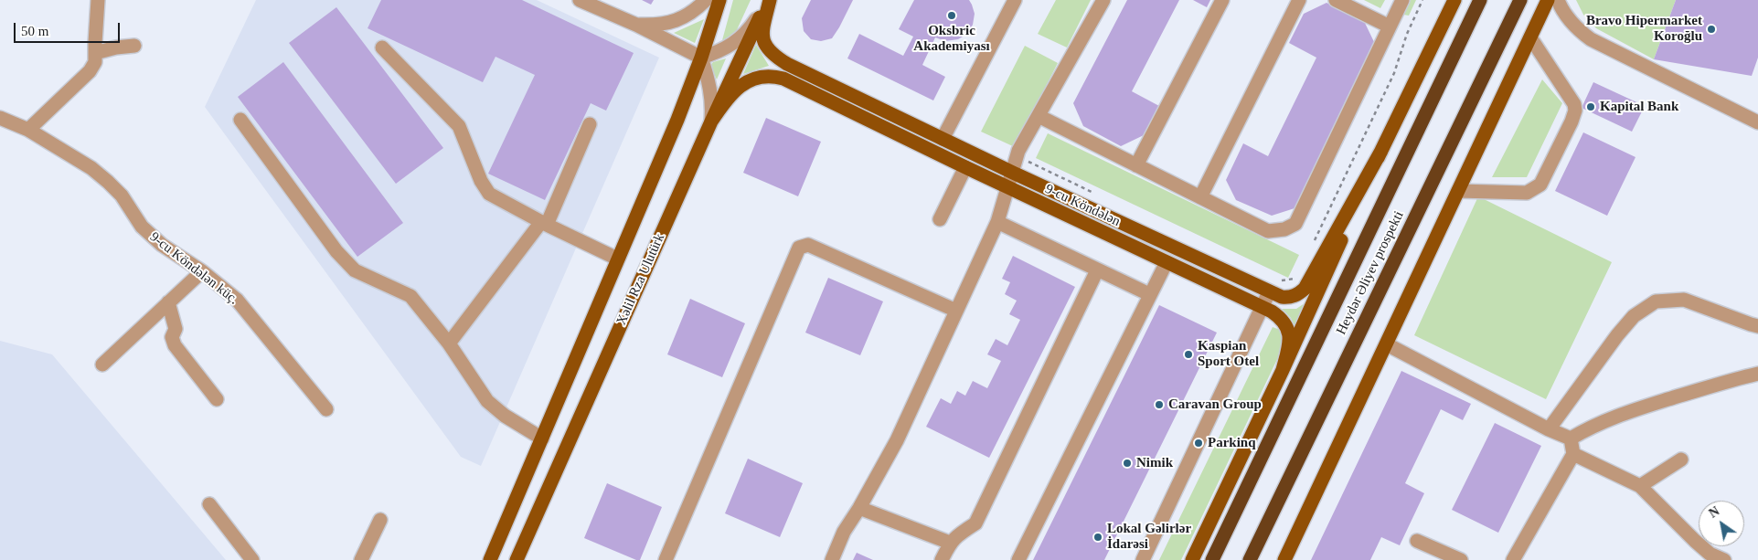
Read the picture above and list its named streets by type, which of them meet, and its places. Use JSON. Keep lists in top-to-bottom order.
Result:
{
  "streets": {
    "highway": ["Heydər Əliyev prospekti"],
    "main road": ["9-cu Köndələn", "Xəlil Rza Ulutürk"],
    "street": ["9-cu Köndələn küç."]
  },
  "crossings": [
    ["9-cu Köndələn", "Xəlil Rza Ulutürk"]
  ],
  "places": [
    "Oksbric Akademiyası",
    "Bravo Hipermarket Koroğlu",
    "Kapital Bank",
    "Kaspian Sport Otel",
    "Caravan Group",
    "Parkinq",
    "Nimik",
    "Lokal Gəlirlər İdarəsi"
  ],
  "scale_bar": "50 m",
  "north": "top left"
}
